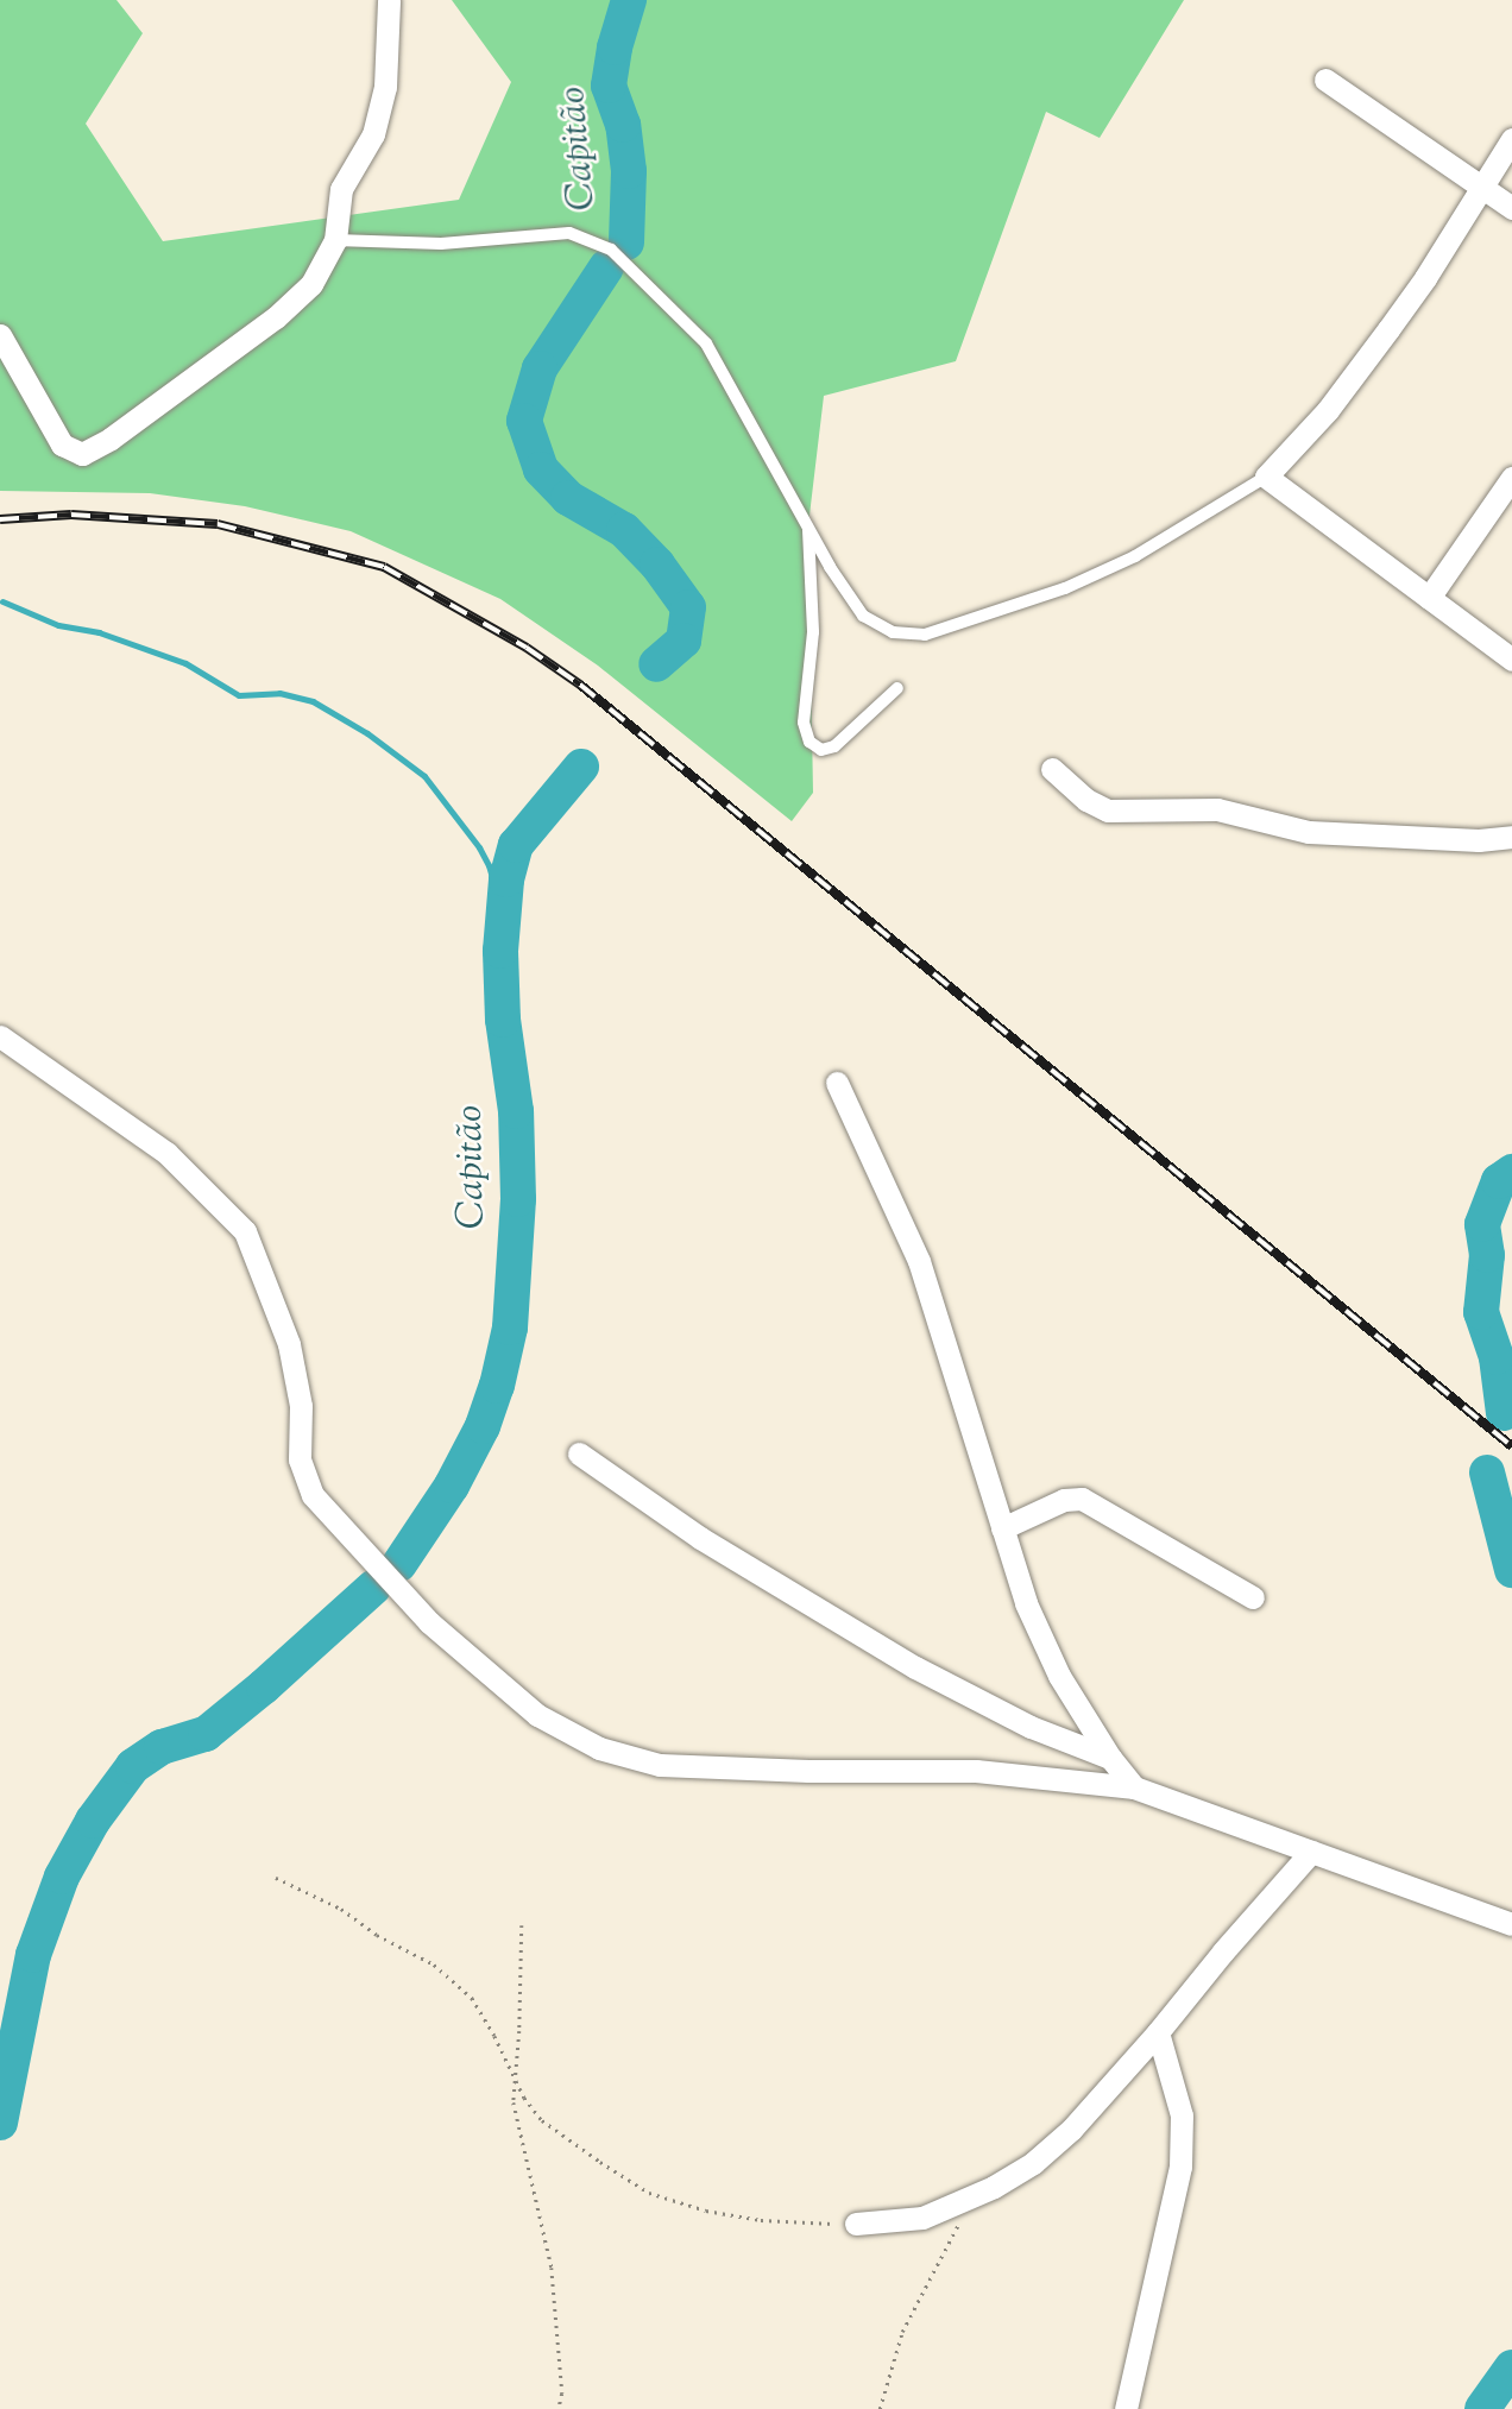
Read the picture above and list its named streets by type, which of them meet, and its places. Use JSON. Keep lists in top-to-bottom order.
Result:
{
  "water": ["Capitão"]
}
